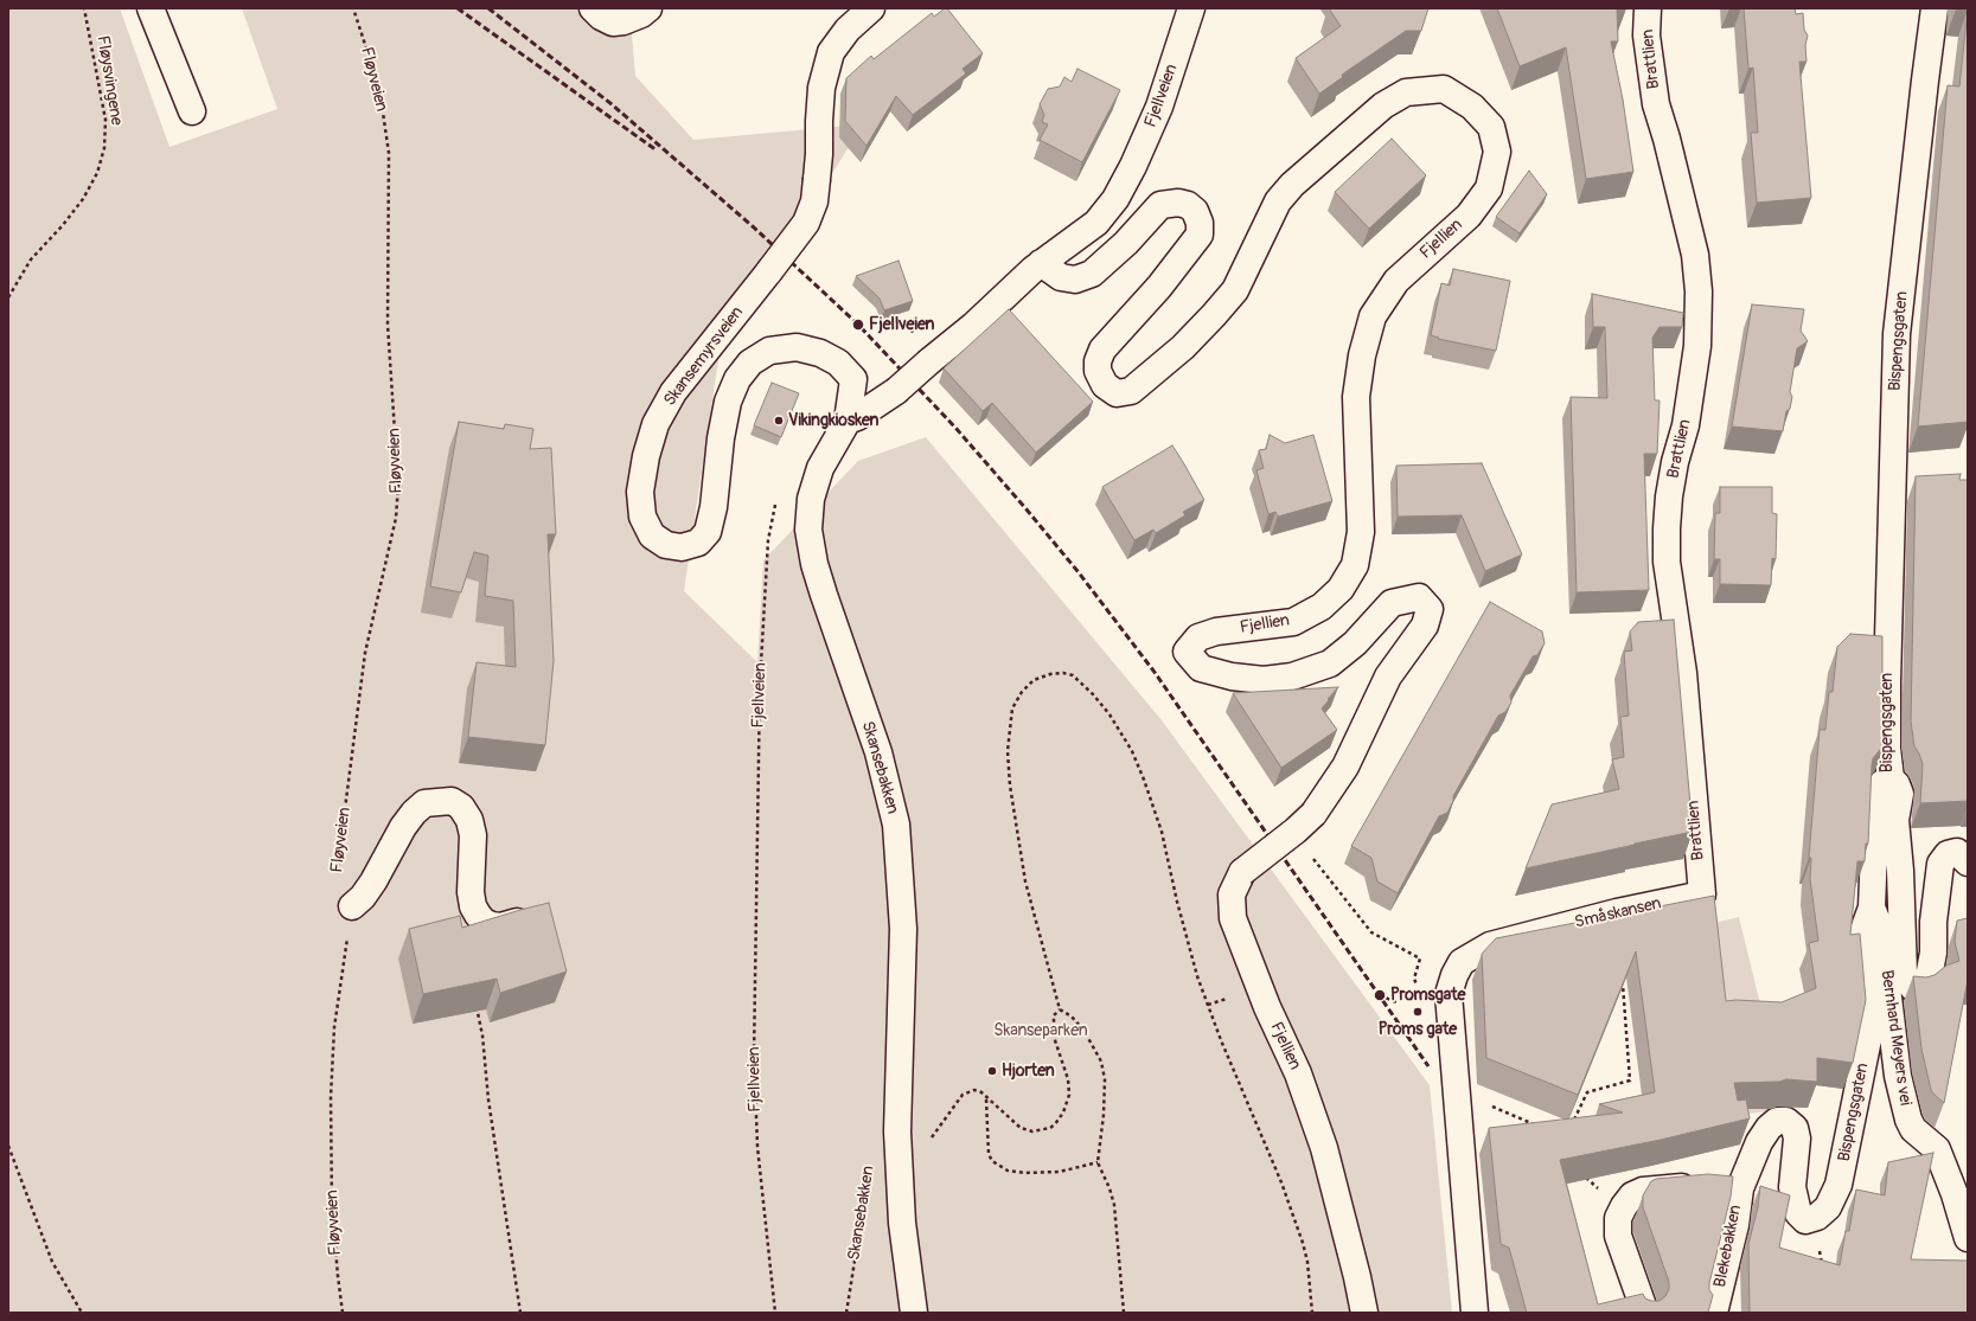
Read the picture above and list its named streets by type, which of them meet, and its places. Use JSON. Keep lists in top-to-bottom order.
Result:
{
  "streets": {
    "street": [
      "Brattlien",
      "Fjellveien",
      "Fjellien",
      "Bispengsgaten",
      "Skansemyrsveien",
      "Skansebakken",
      "Småskansen",
      "Bernhard Meyers vei",
      "Blekebakken"
    ],
    "path": ["Fløyveien", "Fløysvingene"]
  },
  "crossings": [
    ["Brattlien", "Småskansen"],
    ["Fjellveien", "Fjellien"],
    ["Fjellveien", "Skansemyrsveien"],
    ["Fjellveien", "Skansebakken"],
    ["Bispengsgaten", "Bernhard Meyers vei"],
    ["Bispengsgaten", "Blekebakken"],
    ["Skansemyrsveien", "Skansebakken"]
  ],
  "parks": ["Skanseparken"],
  "places": [
    "Fjellveien",
    "Vikingkiosken",
    "Promsgate",
    "Proms gate",
    "Hjorten"
  ]
}
